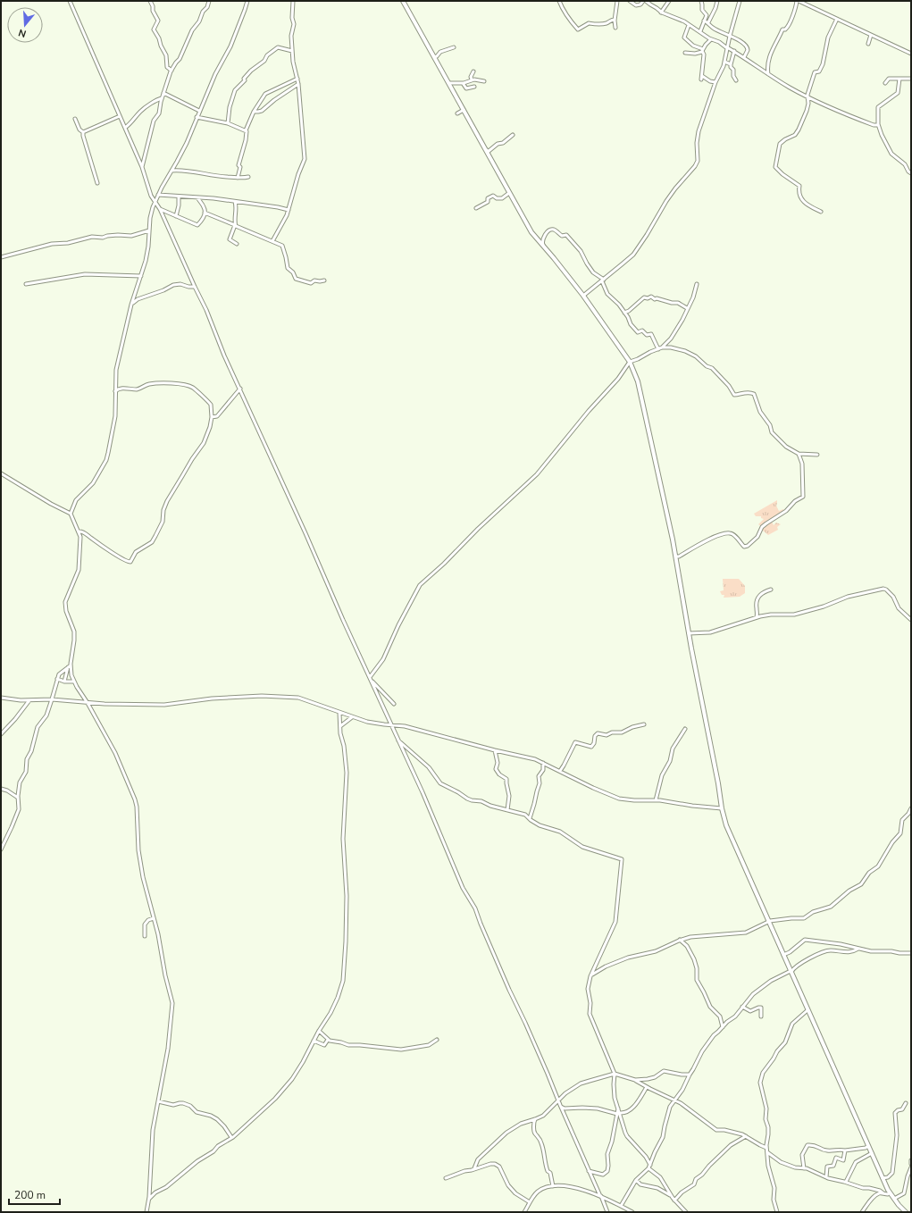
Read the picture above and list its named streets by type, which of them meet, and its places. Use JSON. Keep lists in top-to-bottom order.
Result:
{
  "scale_bar": "200 m",
  "north": "bottom"
}
